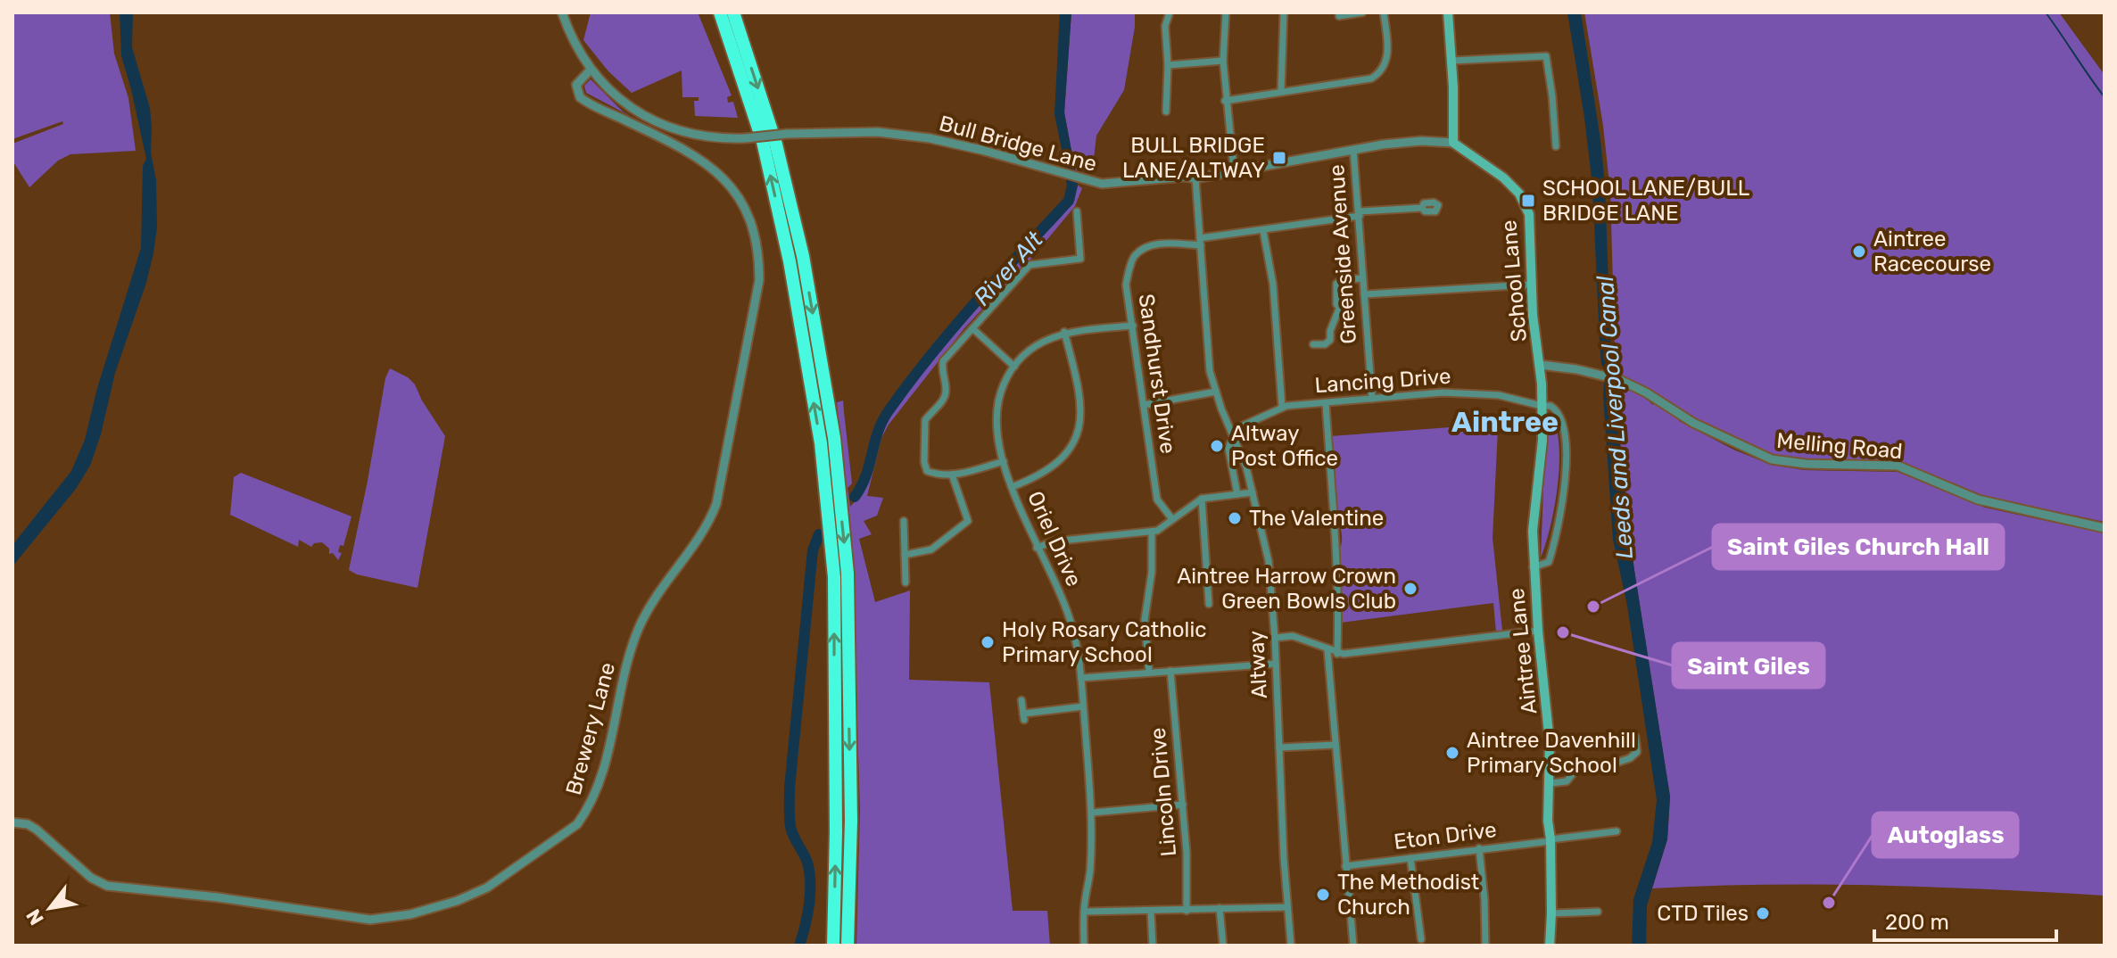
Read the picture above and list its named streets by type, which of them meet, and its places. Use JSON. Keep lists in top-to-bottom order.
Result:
{
  "streets": {
    "main road": ["School Lane", "Aintree Lane"],
    "street": [
      "Bull Bridge Lane",
      "Greenside Avenue",
      "Sandhurst Drive",
      "Lancing Drive",
      "Melling Road",
      "Oriel Drive",
      "Altway",
      "Brewery Lane",
      "Lincoln Drive",
      "Eton Drive"
    ]
  },
  "crossings": [
    ["Bull Bridge Lane", "Greenside Avenue"],
    ["Bull Bridge Lane", "School Lane"],
    ["Bull Bridge Lane", "Altway"],
    ["Bull Bridge Lane", "Brewery Lane"],
    ["Greenside Avenue", "Sandhurst Drive"],
    ["Greenside Avenue", "Lancing Drive"],
    ["School Lane", "Melling Road"],
    ["School Lane", "Aintree Lane"],
    ["Sandhurst Drive", "Oriel Drive"],
    ["Sandhurst Drive", "Altway"],
    ["Lancing Drive", "Aintree Lane"],
    ["Lancing Drive", "Altway"],
    ["Melling Road", "Aintree Lane"],
    ["Aintree Lane", "Eton Drive"]
  ],
  "districts": ["Aintree"],
  "water": ["River Alt", "Leeds and Liverpool Canal"],
  "places": {
    "transit": ["BULL BRIDGE LANE/ALTWAY", "SCHOOL LANE/BULL BRIDGE LANE"],
    "other": [
      "Aintree Racecourse",
      "Altway Post Office",
      "The Valentine",
      "Aintree Harrow Crown Green Bowls Club",
      "Saint Giles Church Hall",
      "Saint Giles",
      "Holy Rosary Catholic Primary School",
      "Aintree Davenhill Primary School",
      "The Methodist Church",
      "Autoglass",
      "CTD Tiles"
    ]
  },
  "scale_bar": "200 m",
  "north": "bottom left"
}
